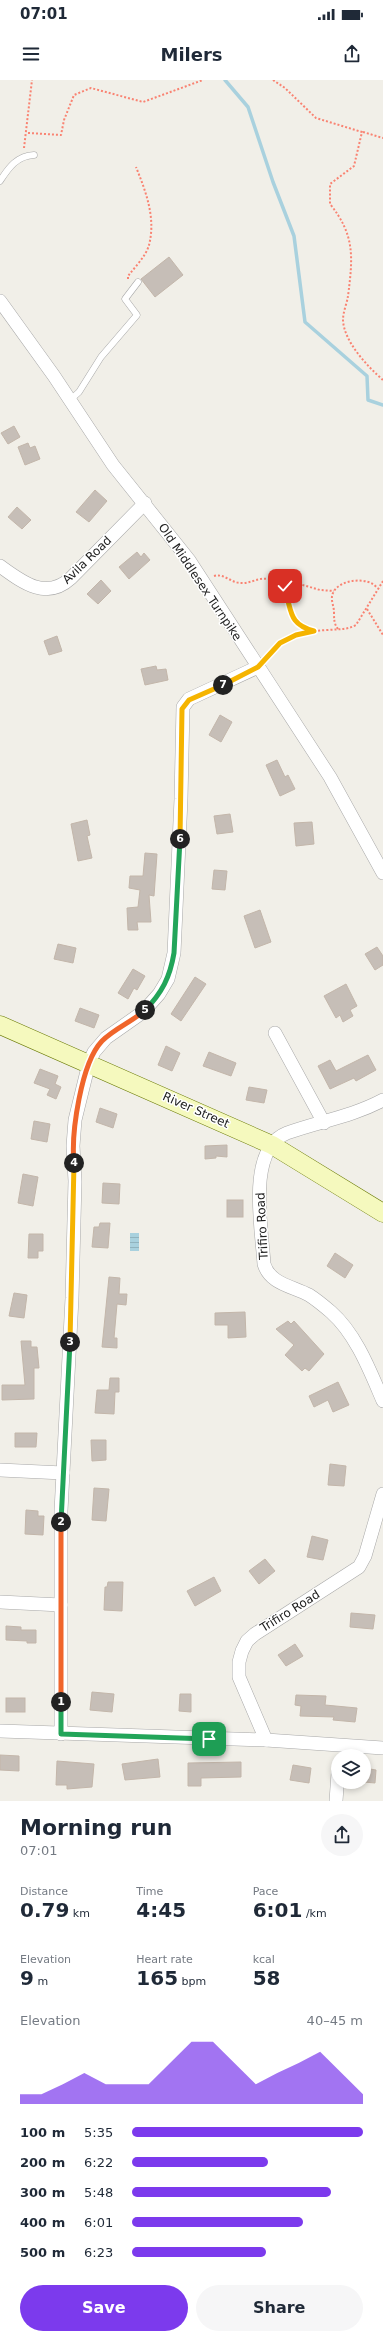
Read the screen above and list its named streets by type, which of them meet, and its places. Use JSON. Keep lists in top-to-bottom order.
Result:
{
  "streets": {
    "main road": ["River Street"],
    "street": ["Avila Road", "Old Middlesex Turnpike", "Trifiro Road"]
  },
  "crossings": [
    ["Avila Road", "Old Middlesex Turnpike"],
    ["River Street", "Trifiro Road"]
  ],
  "page": {
    "status": "07:01",
    "header": "Milers",
    "pins": [
      "7",
      "6",
      "5",
      "4",
      "3",
      "2",
      "1"
    ],
    "heading": ["Morning run", "07:01"],
    "stats": [
      ["Distance", "0.79 km"],
      ["Time", "4:45"],
      ["Pace", "6:01 /km"],
      ["Elevation", "9 m"],
      ["Heart rate", "165 bpm"],
      ["kcal", "58"]
    ],
    "chart": ["Elevation", "40–45 m"],
    "list": [
      {
        "name": "100 m",
        "note": "5:35"
      },
      {
        "name": "200 m",
        "note": "6:22"
      },
      {
        "name": "300 m",
        "note": "5:48"
      },
      {
        "name": "400 m",
        "note": "6:01"
      },
      {
        "name": "500 m",
        "note": "6:23"
      }
    ],
    "buttons": ["Save", "Share"]
  }
}
